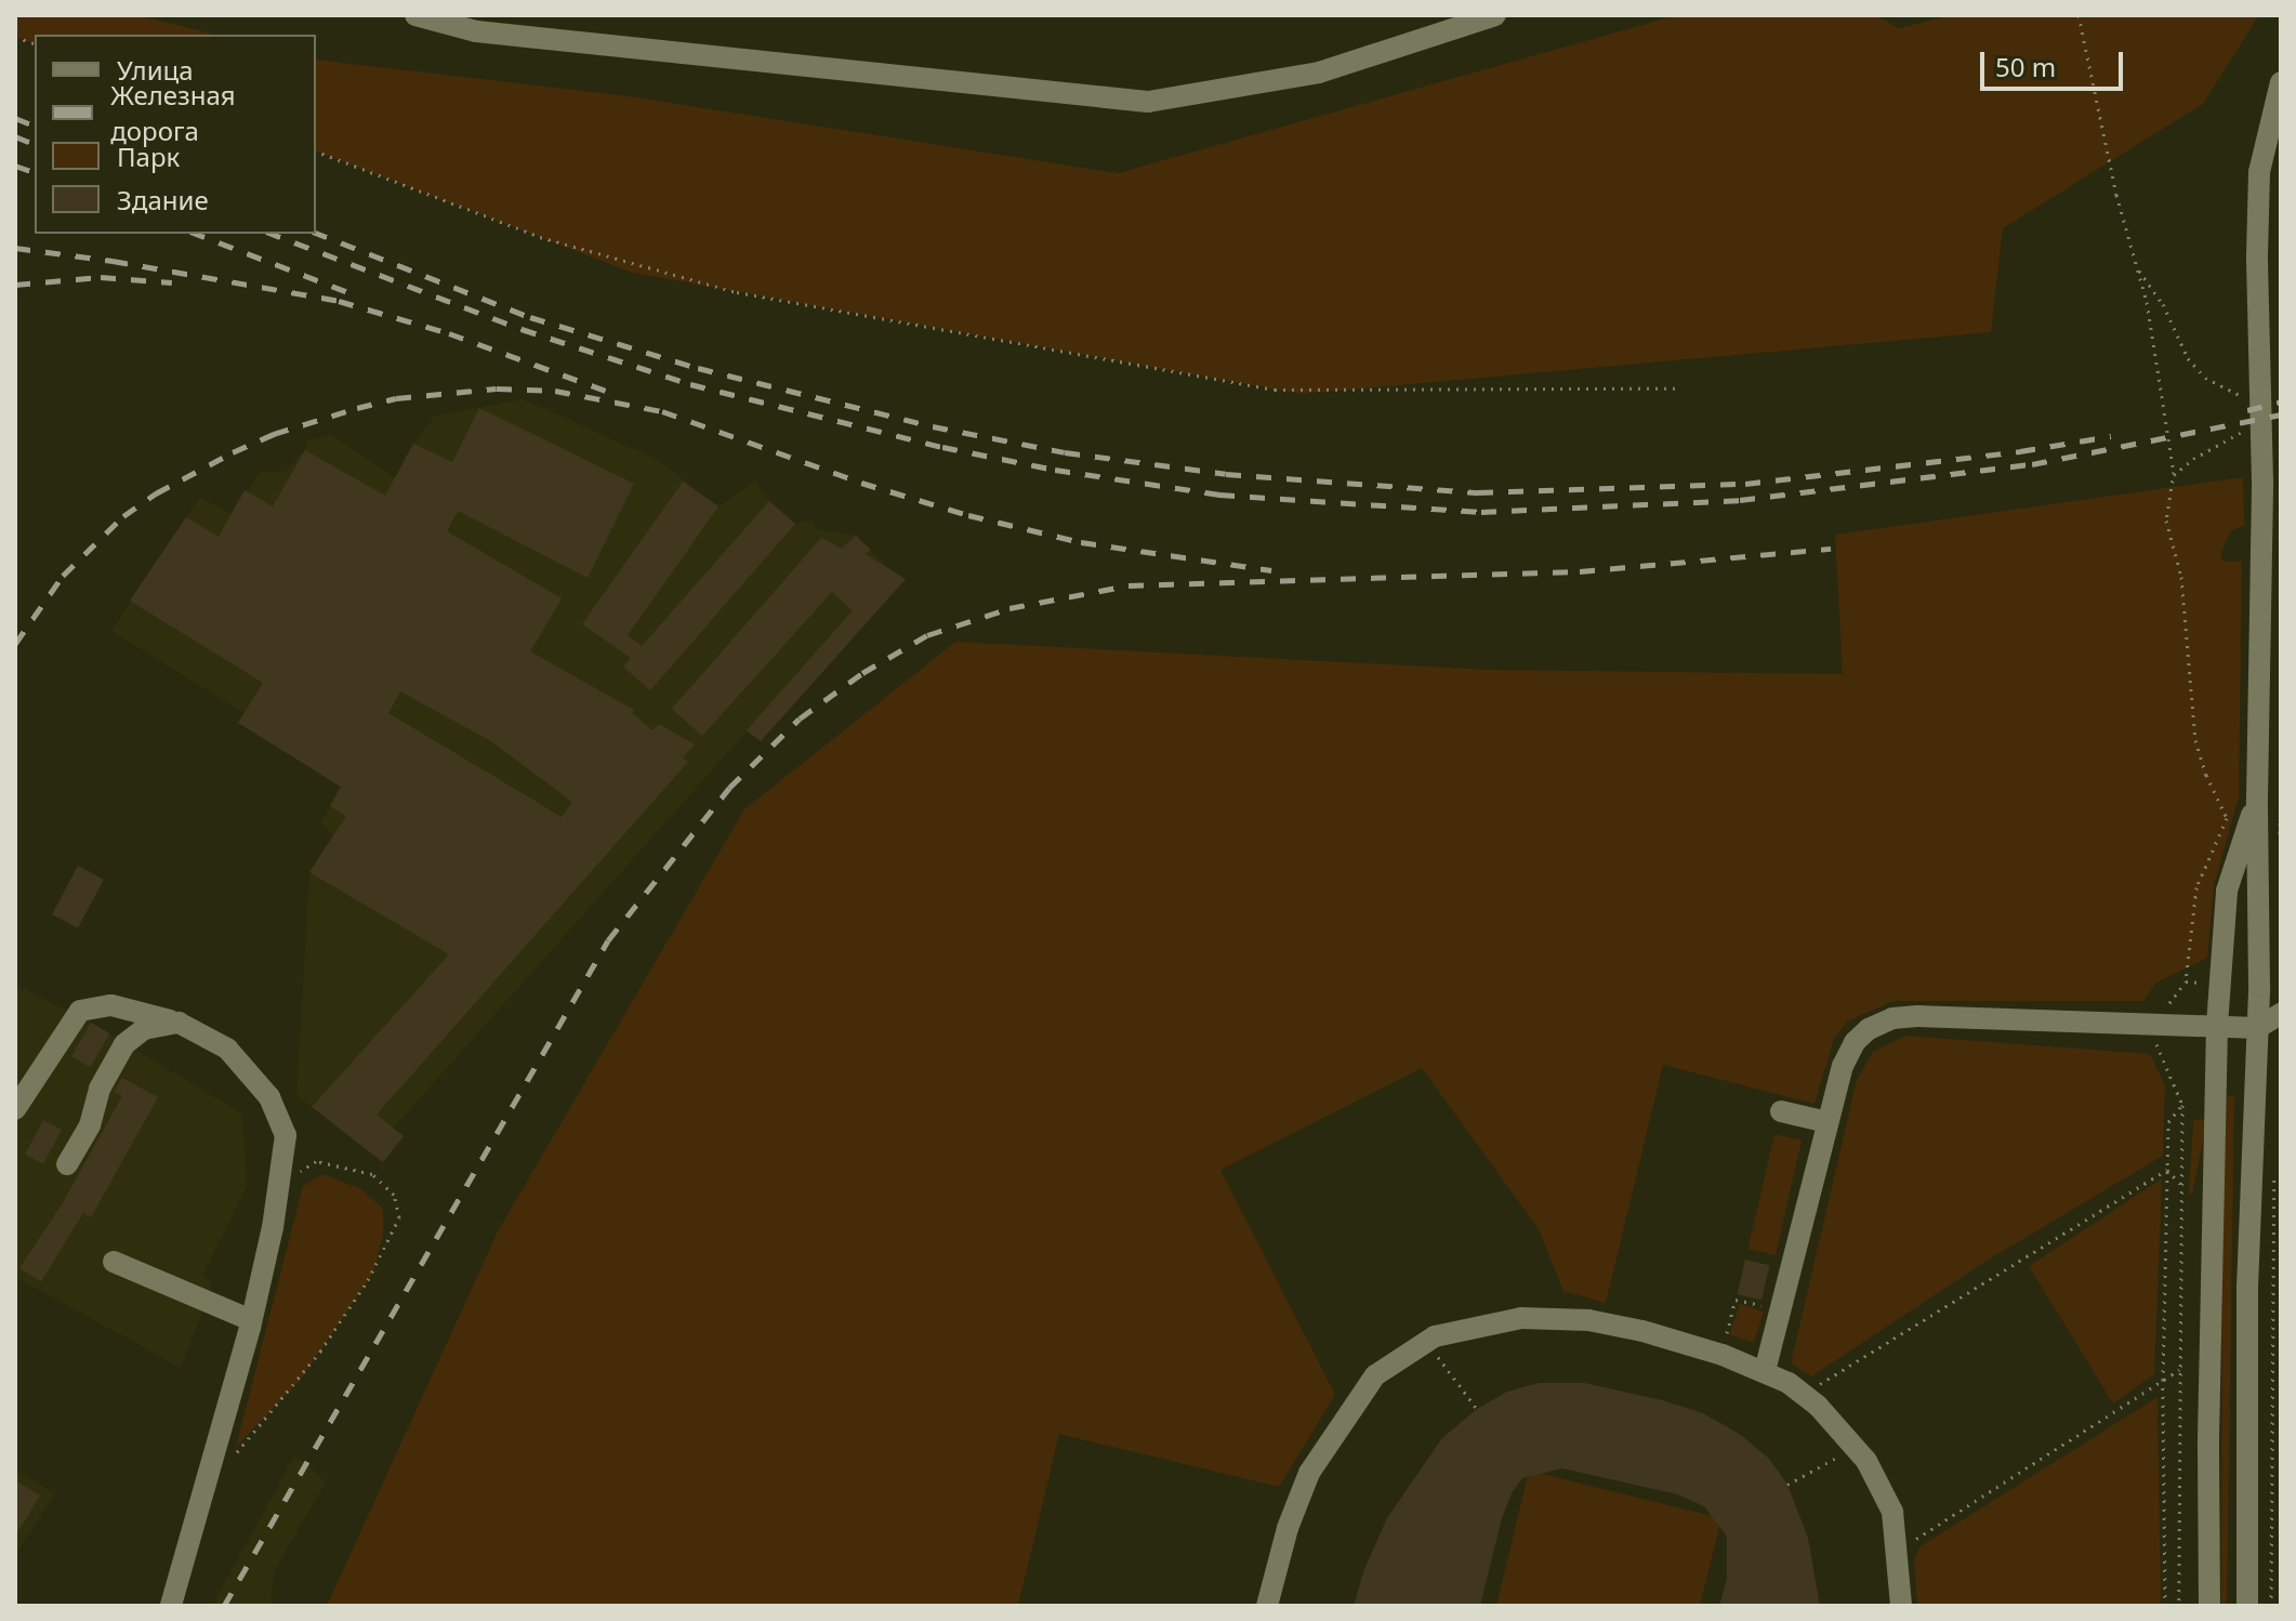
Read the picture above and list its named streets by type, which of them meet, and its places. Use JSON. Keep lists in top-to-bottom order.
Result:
{
  "legend": [
    "Улица",
    "Железная дорога",
    "Парк",
    "Здание"
  ],
  "scale_bar": "50 m"
}
